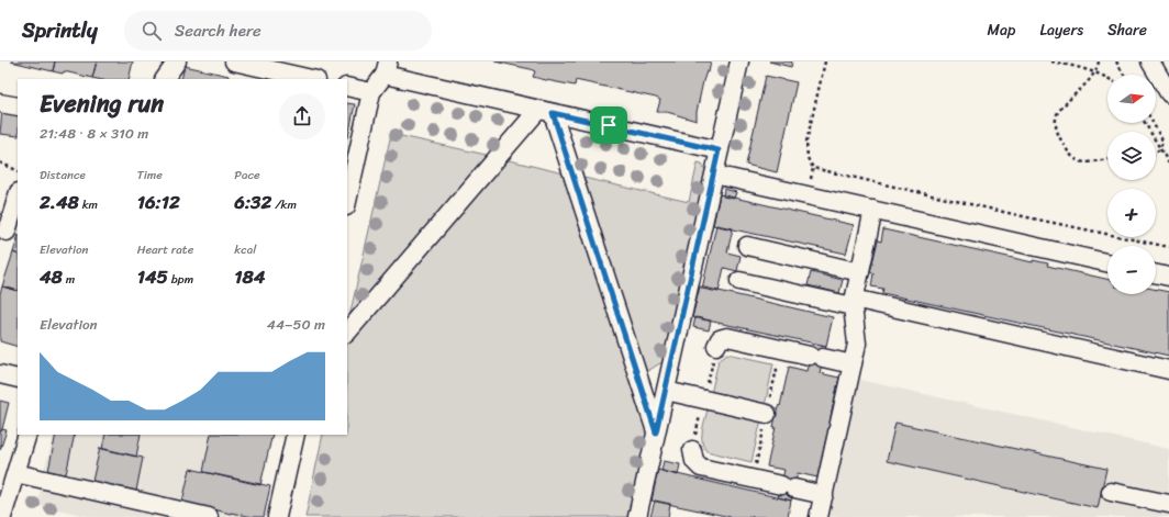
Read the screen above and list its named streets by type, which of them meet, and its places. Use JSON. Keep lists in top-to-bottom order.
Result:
{
  "north": "right",
  "page": {
    "header": "Sprintly",
    "search": "Search here",
    "nav": ["Map", "Layers", "Share"],
    "map_buttons": ["+", "−"],
    "heading": ["Evening run", "21:48 · 8 × 310 m"],
    "stats": [
      ["Distance", "2.48 km"],
      ["Time", "16:12"],
      ["Pace", "6:32 /km"],
      ["Elevation", "48 m"],
      ["Heart rate", "145 bpm"],
      ["kcal", "184"]
    ],
    "chart": ["Elevation", "44–50 m"]
  }
}
